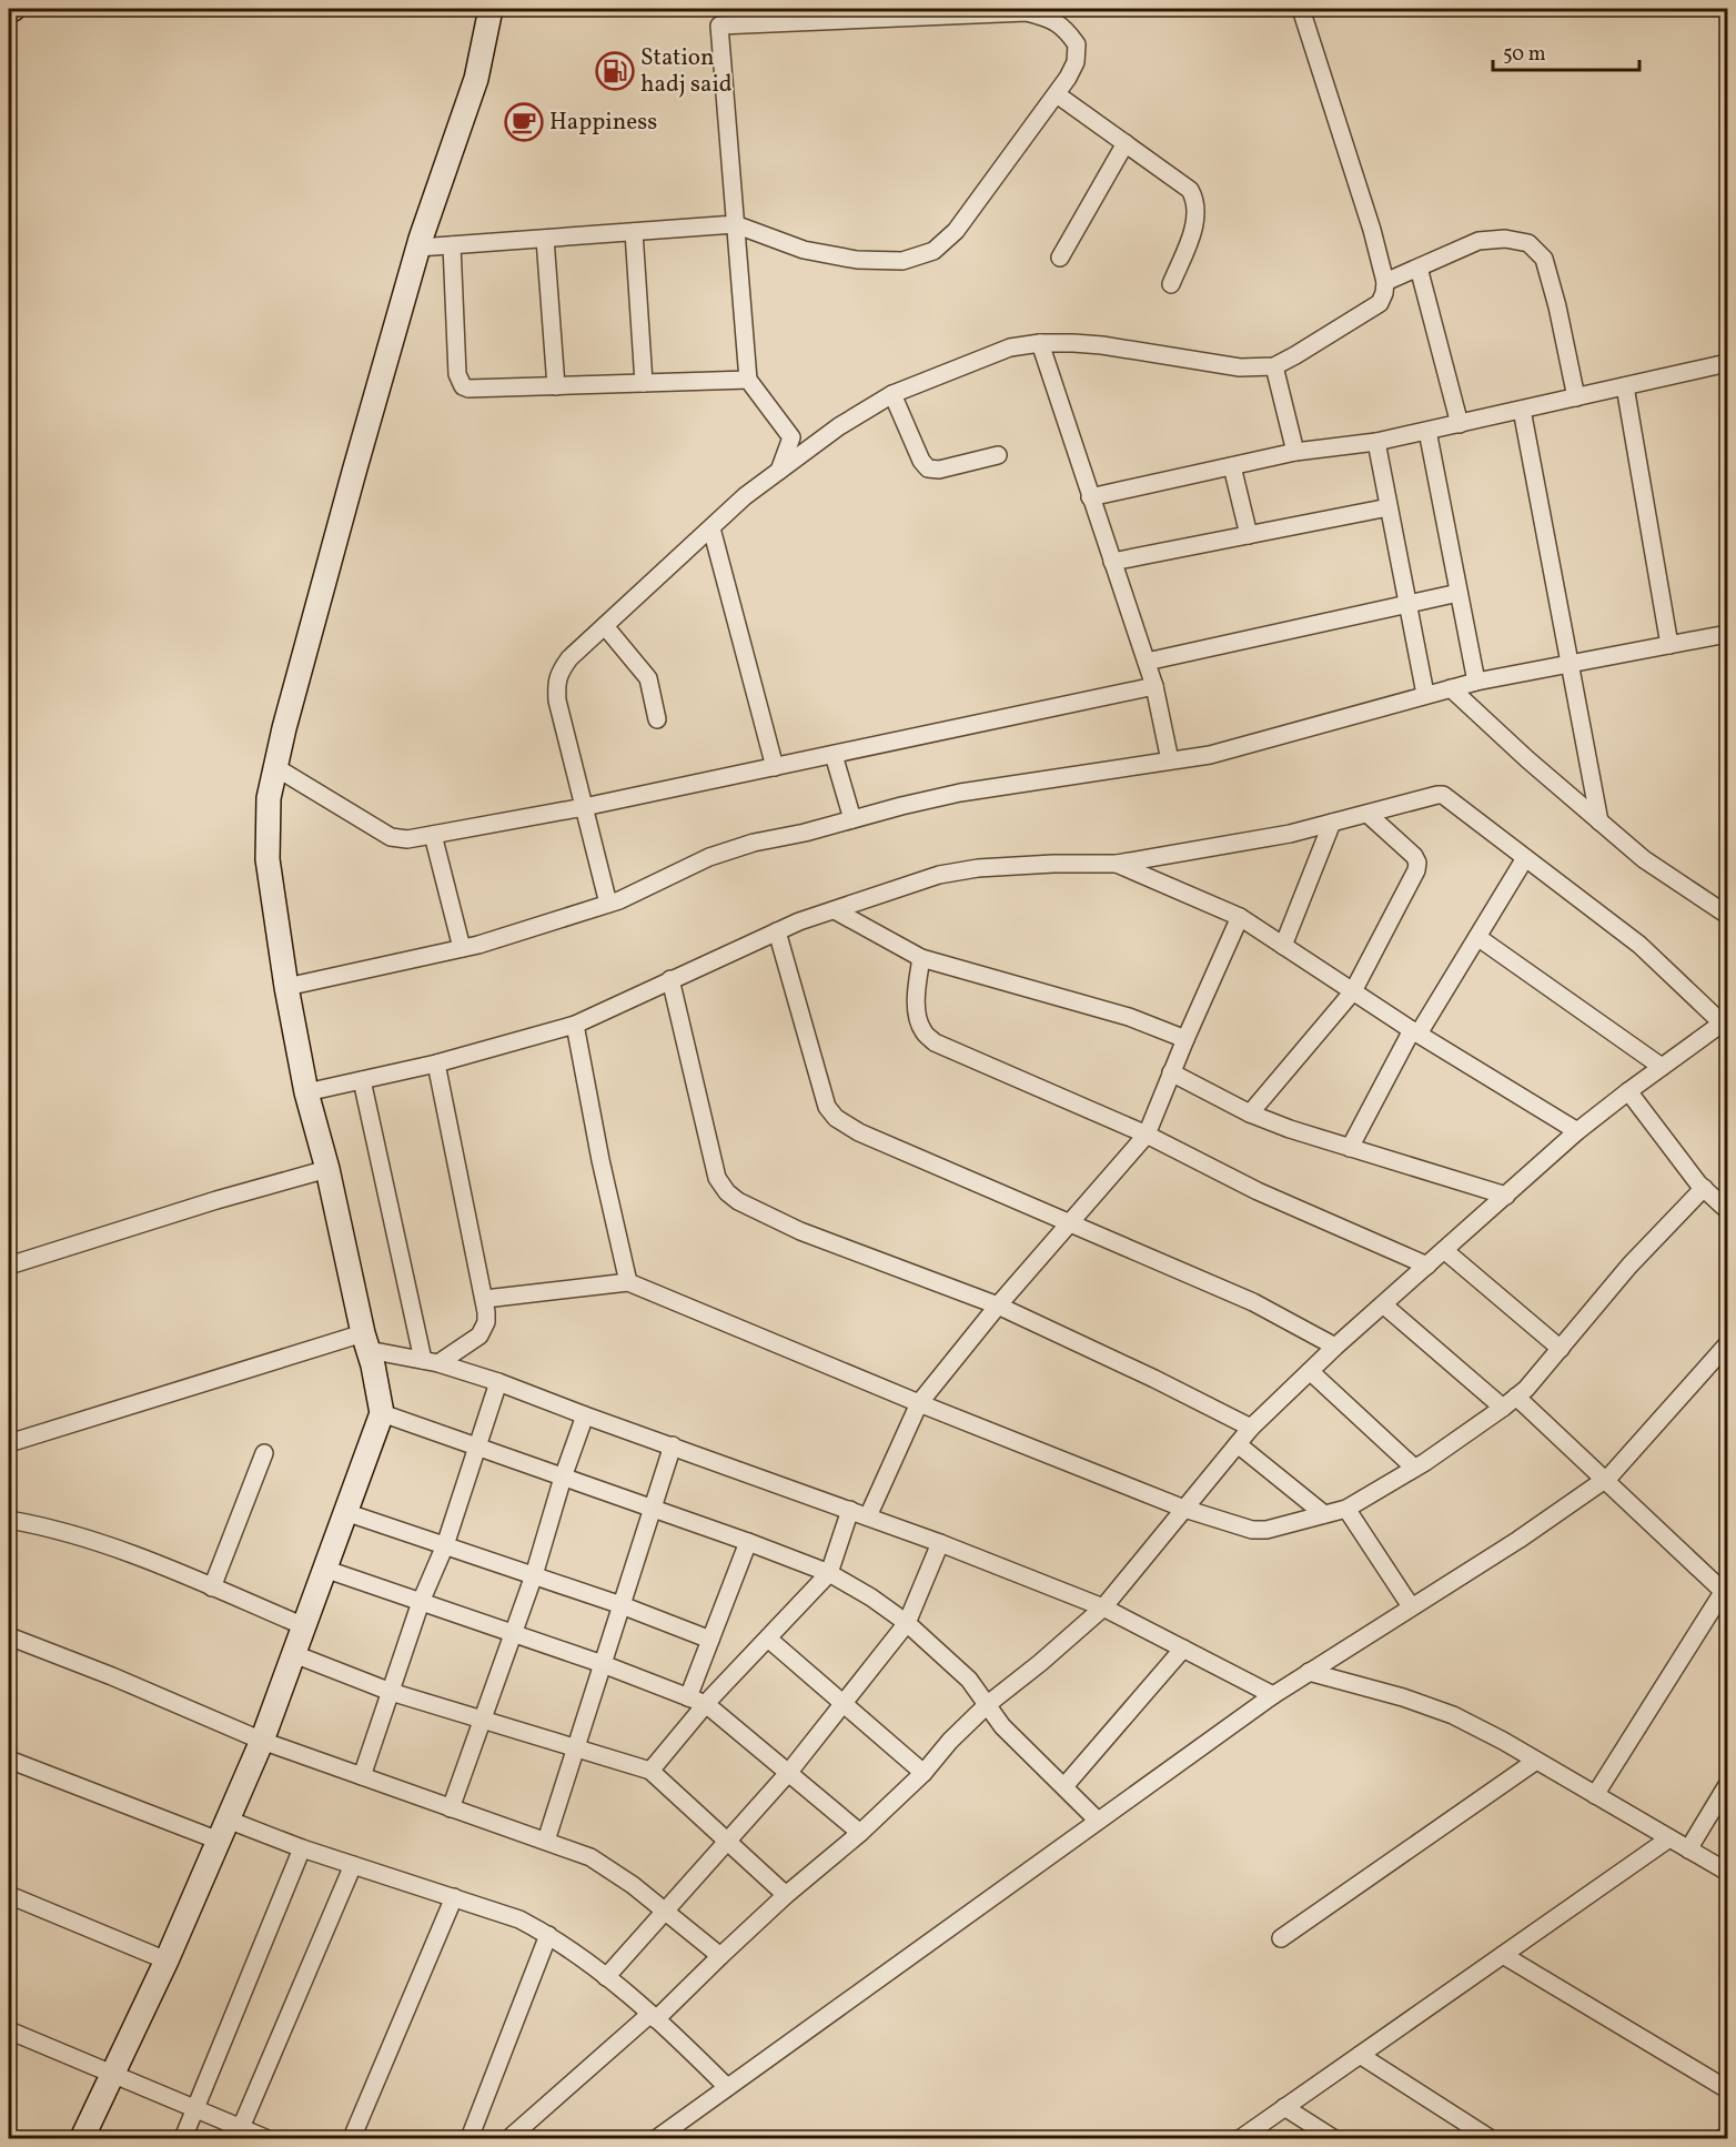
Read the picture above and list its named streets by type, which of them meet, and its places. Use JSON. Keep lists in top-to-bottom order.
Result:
{
  "places": {
    "fuel station": ["Station hadj said"],
    "cafe": ["Happiness"]
  },
  "scale_bar": "50 m"
}
